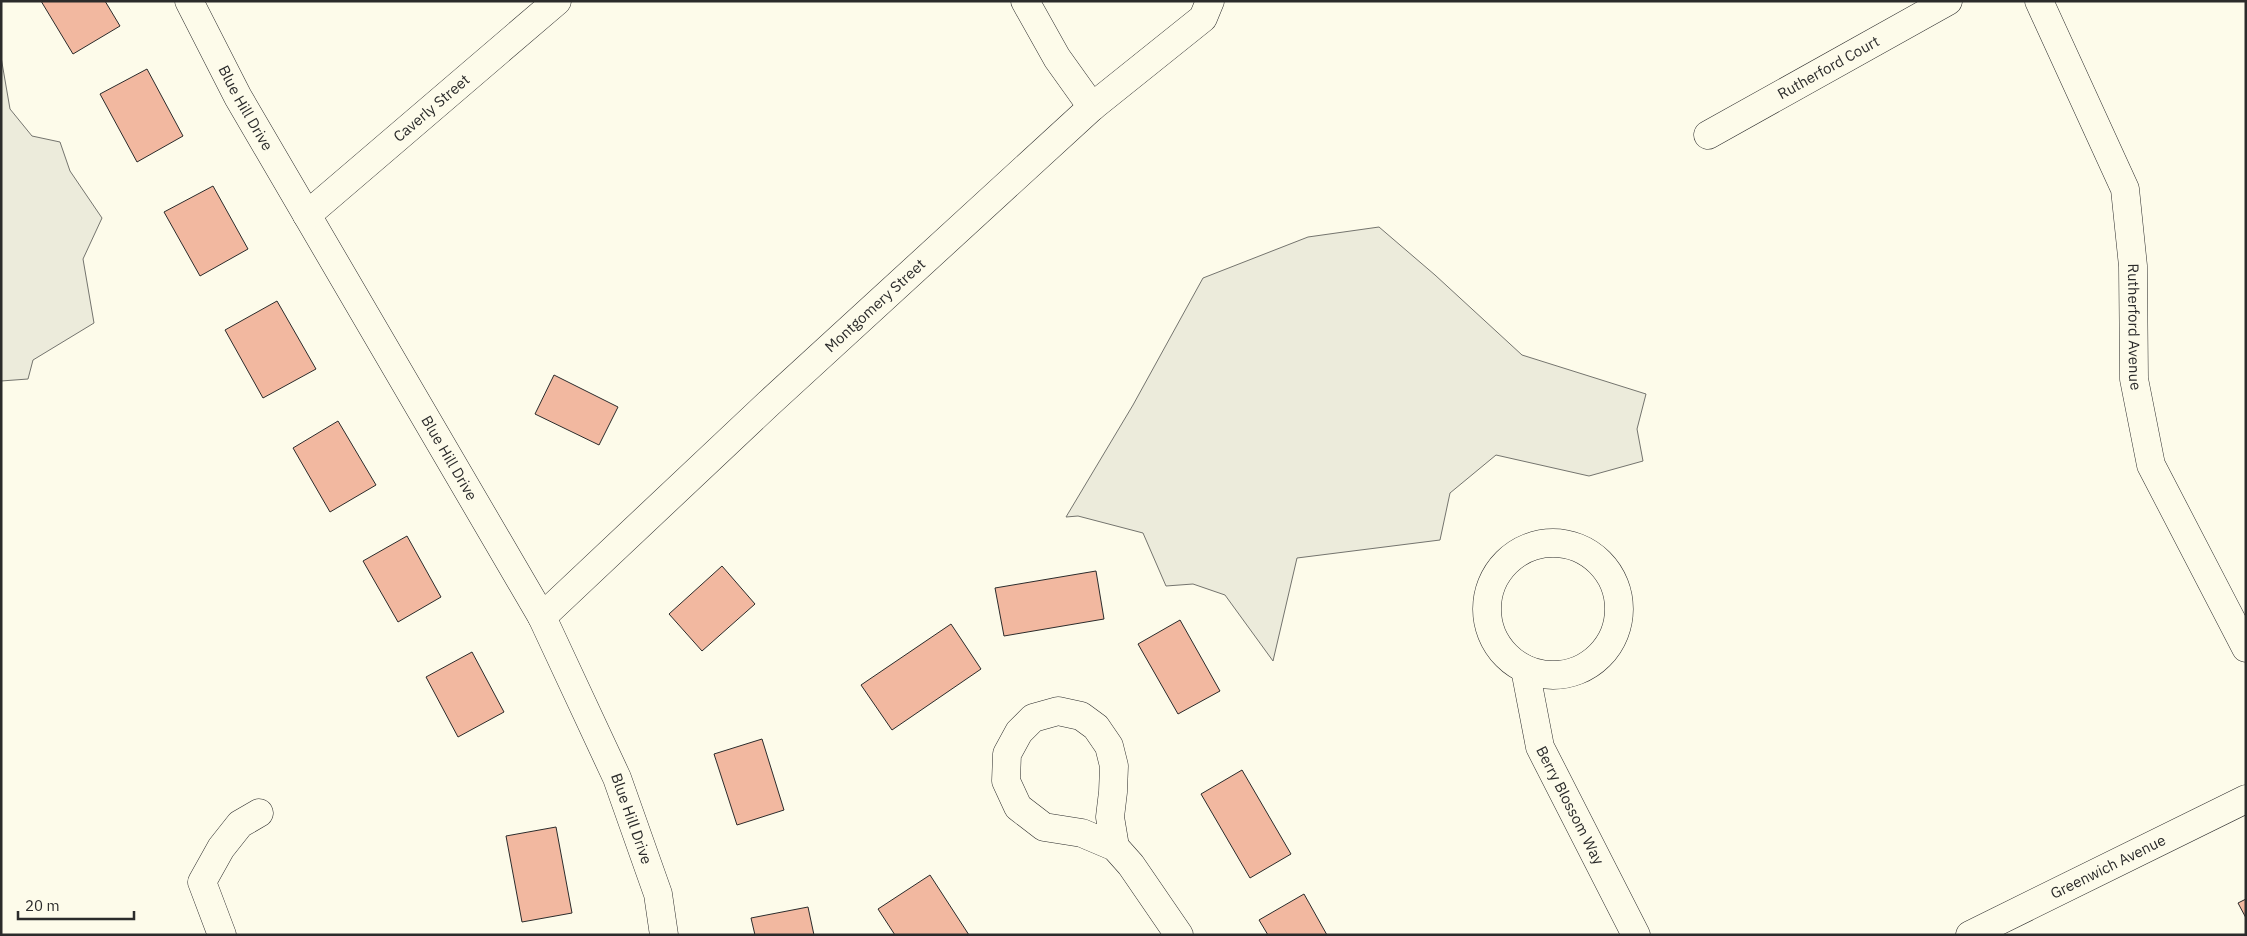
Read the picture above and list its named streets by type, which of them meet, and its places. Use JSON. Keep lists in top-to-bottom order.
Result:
{
  "streets": {
    "street": [
      "Rutherford Court",
      "Blue Hill Drive",
      "Caverly Street",
      "Montgomery Street",
      "Rutherford Avenue",
      "Berry Blossom Way",
      "Greenwich Avenue"
    ]
  },
  "crossings": [
    ["Blue Hill Drive", "Caverly Street"],
    ["Blue Hill Drive", "Montgomery Street"]
  ],
  "scale_bar": "20 m"
}
